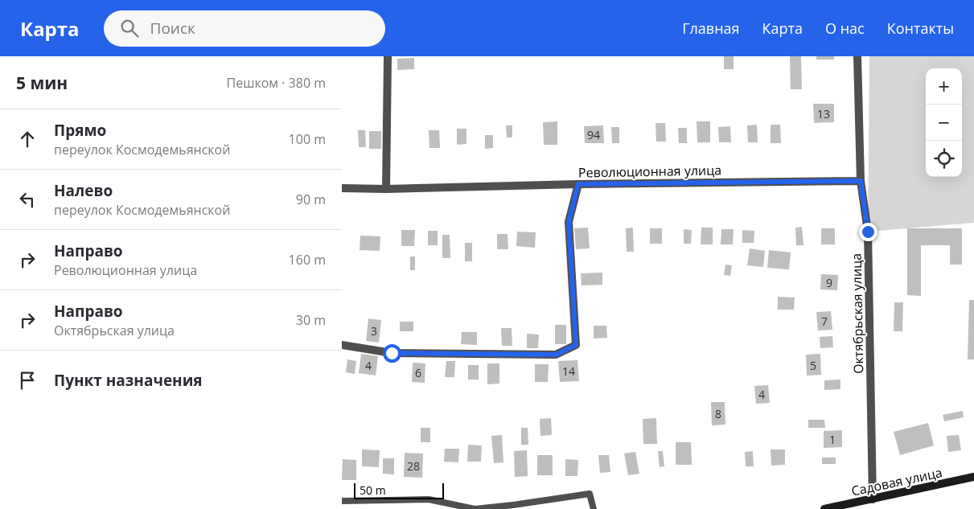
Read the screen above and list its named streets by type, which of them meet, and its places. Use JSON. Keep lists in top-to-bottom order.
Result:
{
  "streets": {
    "street": ["Революционная улица", "Октябрьская улица", "Садовая улица"]
  },
  "crossings": [
    ["Революционная улица", "Октябрьская улица"],
    ["Октябрьская улица", "Садовая улица"]
  ],
  "house_numbers": [
    "13",
    "94",
    "9",
    "7",
    "3",
    "4",
    "5",
    "14",
    "6",
    "4",
    "8",
    "1",
    "28"
  ],
  "scale_bar": "50 m",
  "page": {
    "header": "Карта",
    "search": "Поиск",
    "nav": [
      "Главная",
      "Карта",
      "О нас",
      "Контакты"
    ],
    "heading": ["5 мин", "Пешком · 380 m"],
    "map_buttons": ["+", "−"],
    "list": [
      ["Прямо", "переулок Космодемьянской", "100 m"],
      ["Налево", "переулок Космодемьянской", "90 m"],
      ["Направо", "Революционная улица", "160 m"],
      ["Направо", "Октябрьская улица", "30 m"],
      "Пункт назначения"
    ],
    "scale": "50 m"
  }
}
